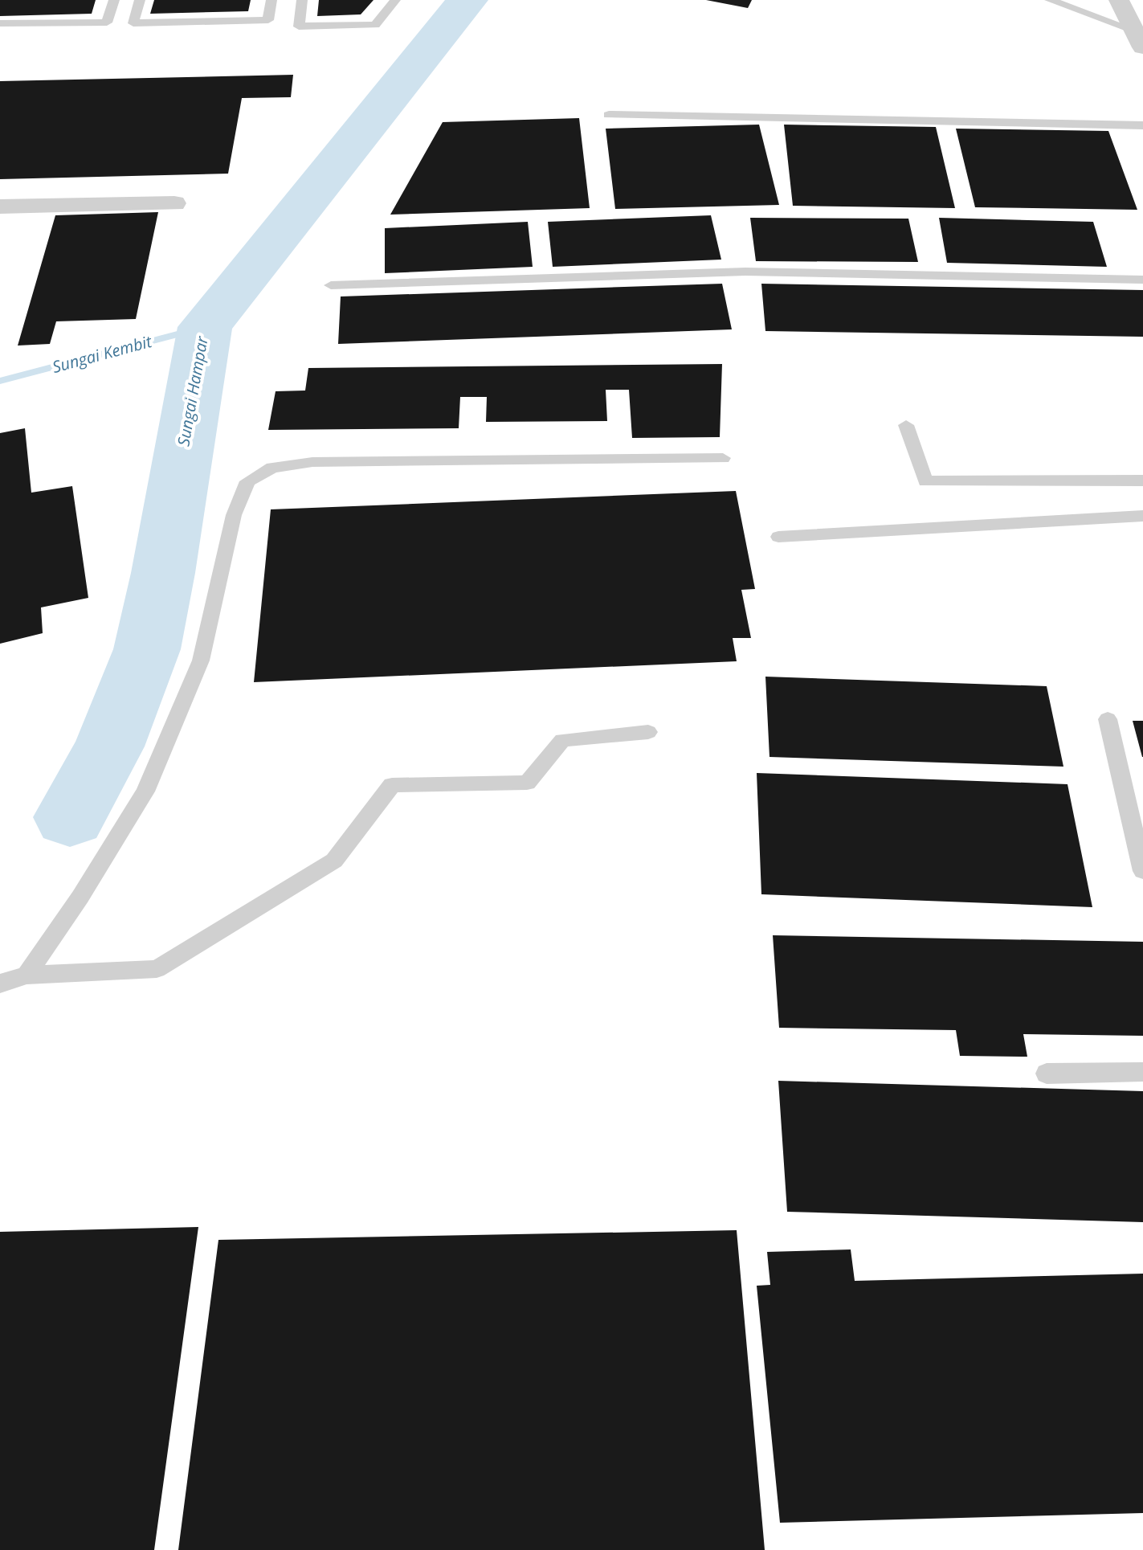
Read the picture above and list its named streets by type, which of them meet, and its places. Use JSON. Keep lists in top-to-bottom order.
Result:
{
  "water": ["Sungai Kembit", "Sungai Hampar"]
}
